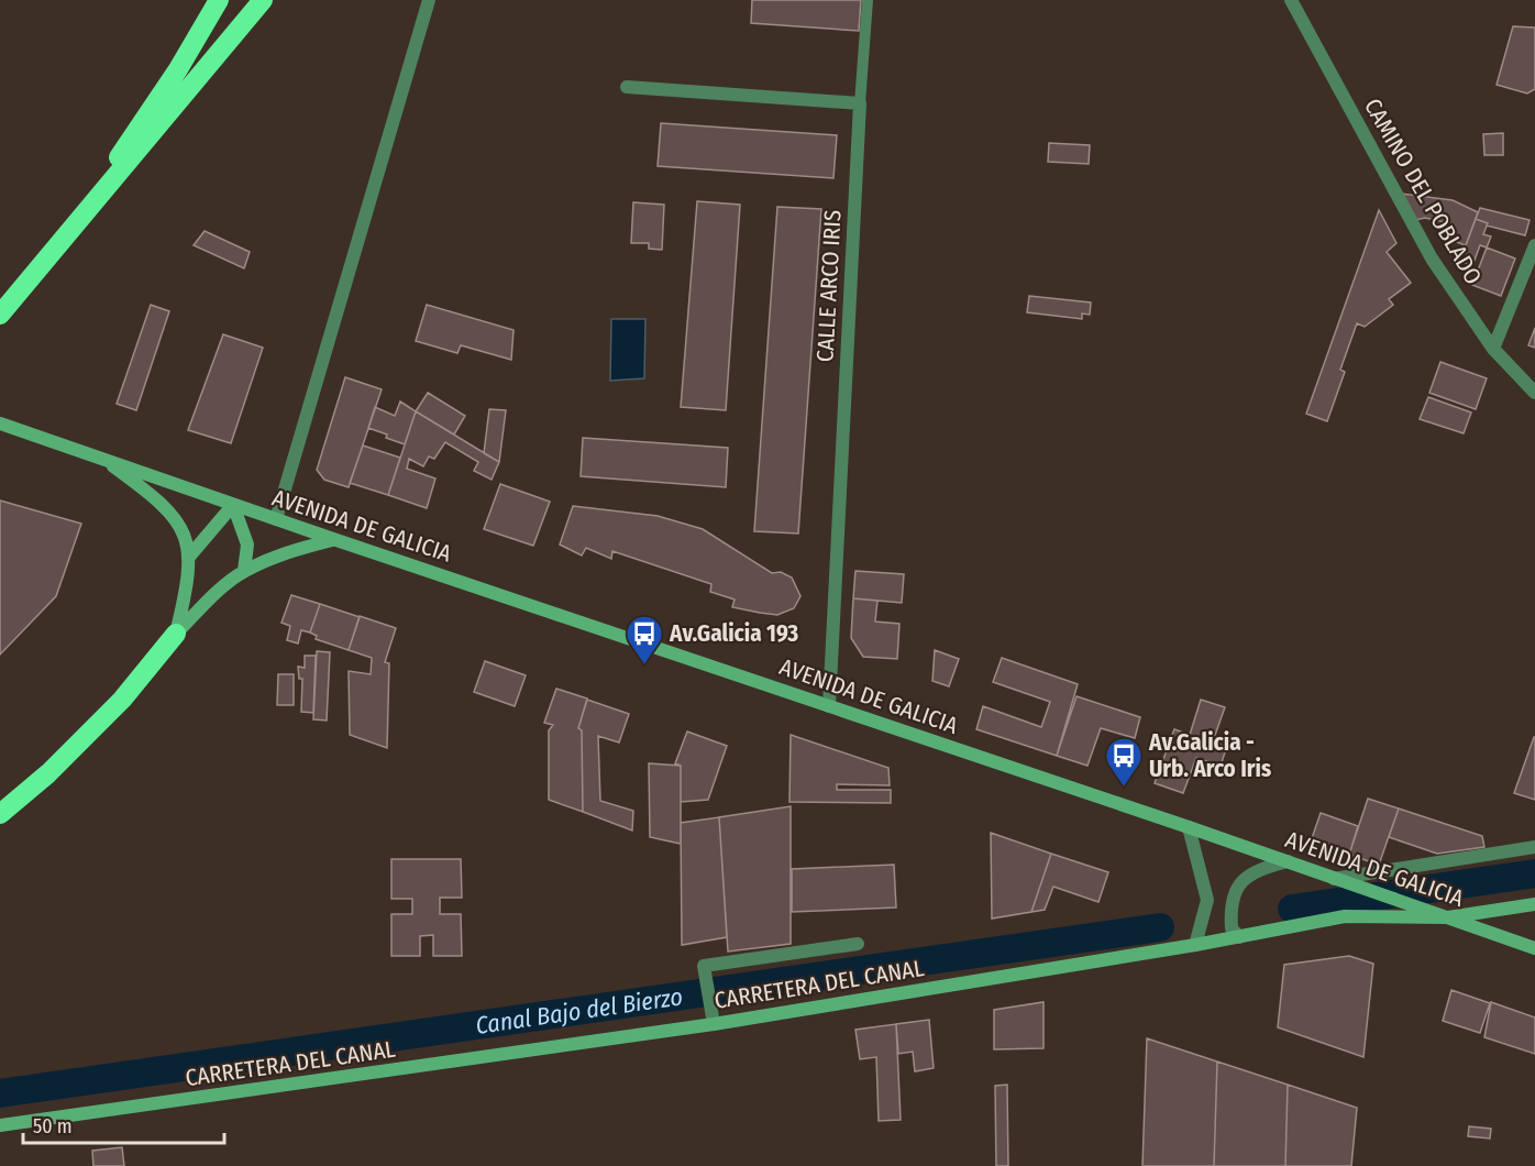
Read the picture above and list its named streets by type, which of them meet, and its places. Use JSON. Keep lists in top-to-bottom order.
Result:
{
  "streets": {
    "main road": ["AVENIDA DE GALICIA", "CARRETERA DEL CANAL"],
    "street": ["CAMINO DEL POBLADO", "CALLE ARCO IRIS"]
  },
  "crossings": [
    ["CALLE ARCO IRIS", "AVENIDA DE GALICIA"],
    ["AVENIDA DE GALICIA", "CARRETERA DEL CANAL"]
  ],
  "water": ["Canal Bajo del Bierzo"],
  "places": {
    "bus stop": ["Av.Galicia 193", "Av.Galicia - Urb. Arco Iris"]
  },
  "scale_bar": "50 m"
}
